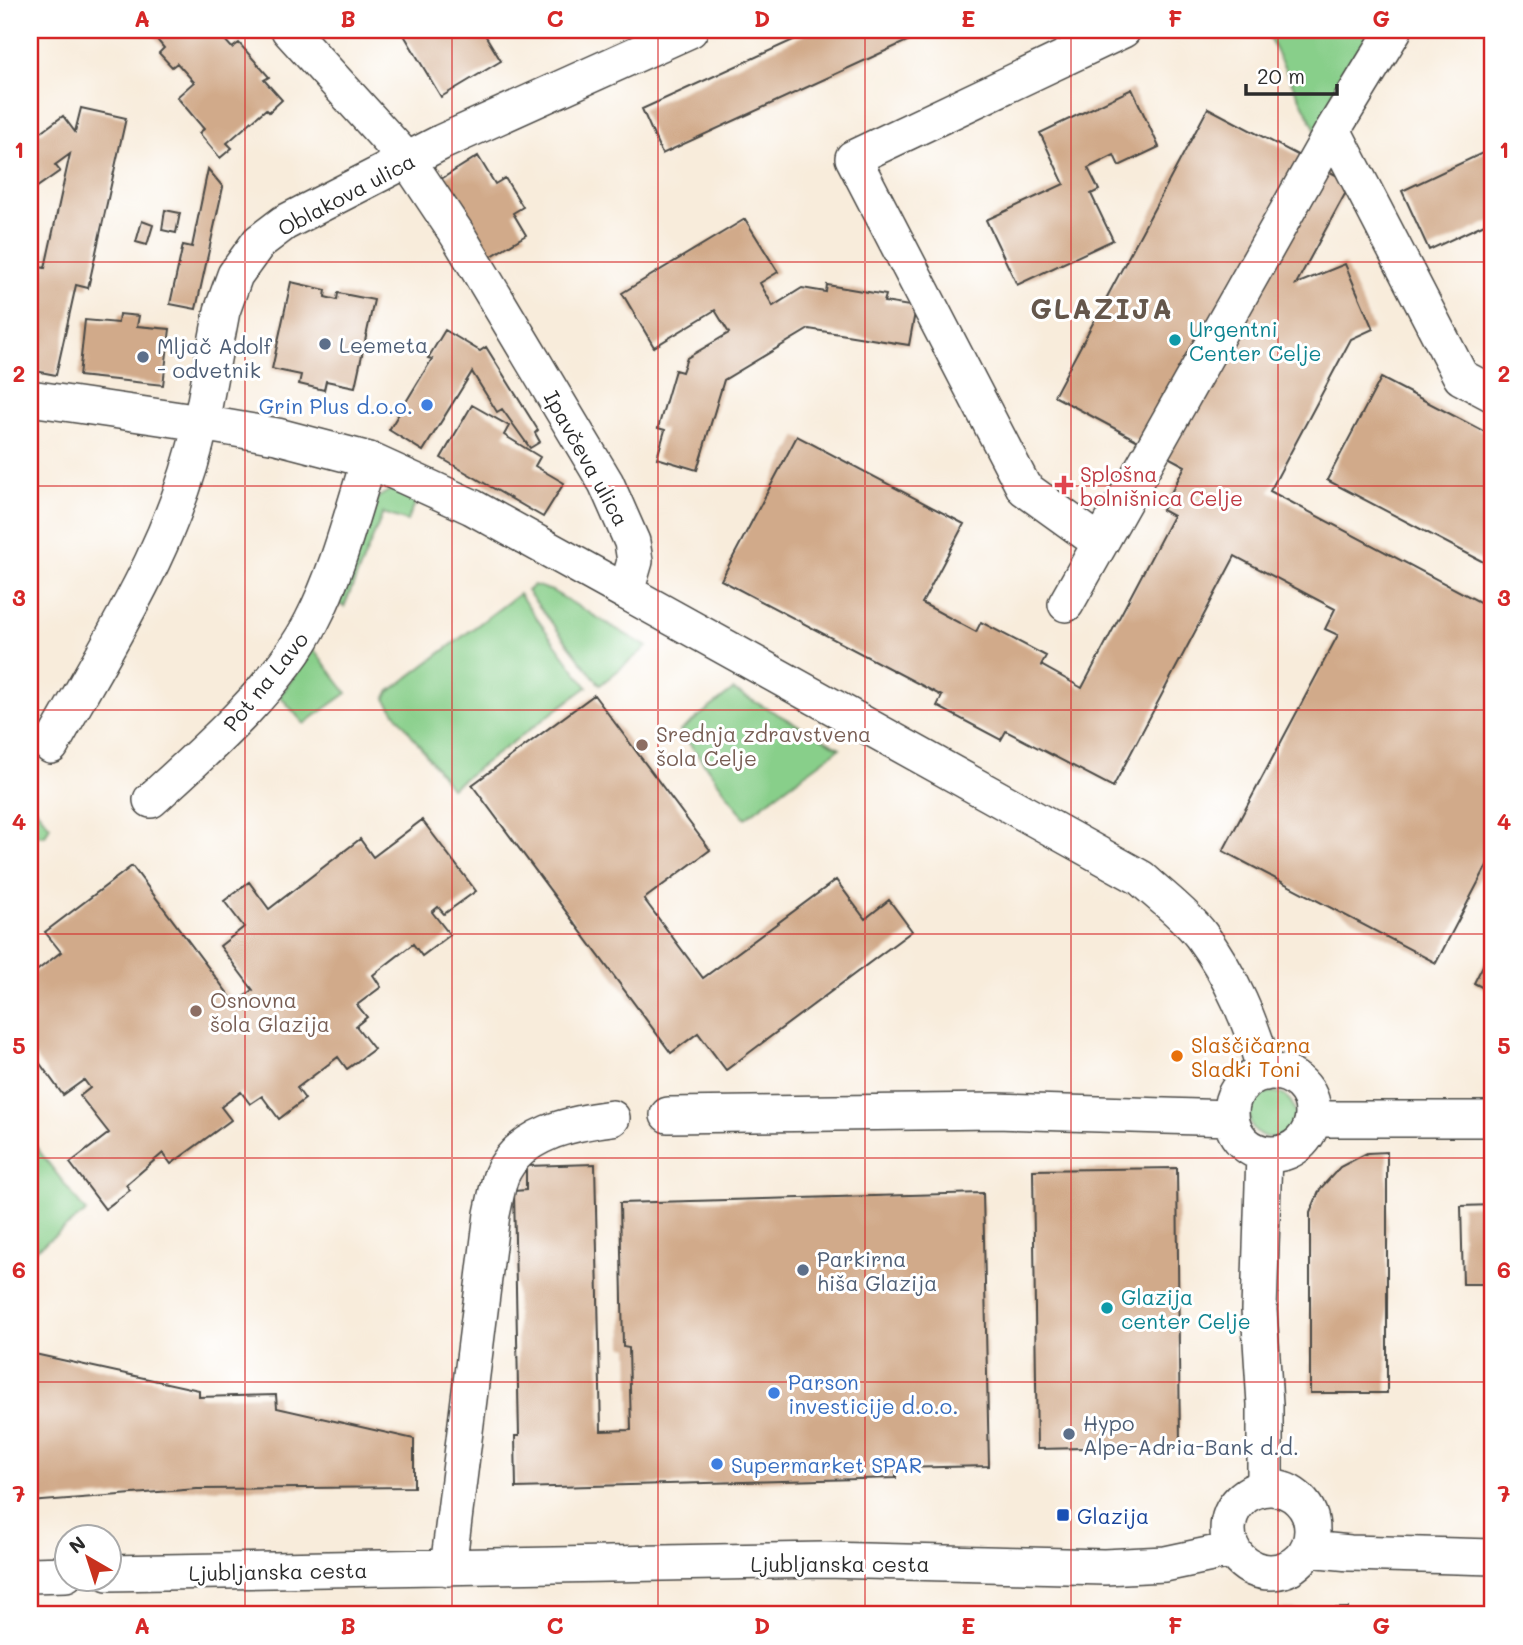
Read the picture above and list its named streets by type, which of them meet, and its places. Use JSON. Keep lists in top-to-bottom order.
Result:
{
  "streets": {
    "street": [
      "Oblakova ulica",
      "Ipavčeva ulica",
      "Pot na Lavo",
      "Ljubljanska cesta"
    ]
  },
  "crossings": [
    ["Oblakova ulica", "Ipavčeva ulica"]
  ],
  "districts": ["GLAZIJA"],
  "places": {
    "other": [
      "Urgentni Center Celje",
      "Leemeta",
      "Mljač Adolf - odvetnik",
      "Grin Plus d.o.o.",
      "Srednja zdravstvena šola Celje",
      "Osnovna šola Glazija",
      "Slaščičarna Sladki Toni",
      "Parkirna hiša Glazija",
      "Glazija center Celje",
      "Parson investicije d.o.o.",
      "Hypo Alpe-Adria-Bank d.d.",
      "Supermarket SPAR"
    ],
    "health": ["Splošna bolnišnica Celje"],
    "transit": ["Glazija"]
  },
  "scale_bar": "20 m",
  "north": "top left",
  "grid": {
    "columns": [
      "A",
      "B",
      "C",
      "D",
      "E",
      "F",
      "G"
    ],
    "rows": [
      "1",
      "2",
      "3",
      "4",
      "5",
      "6",
      "7"
    ]
  }
}
